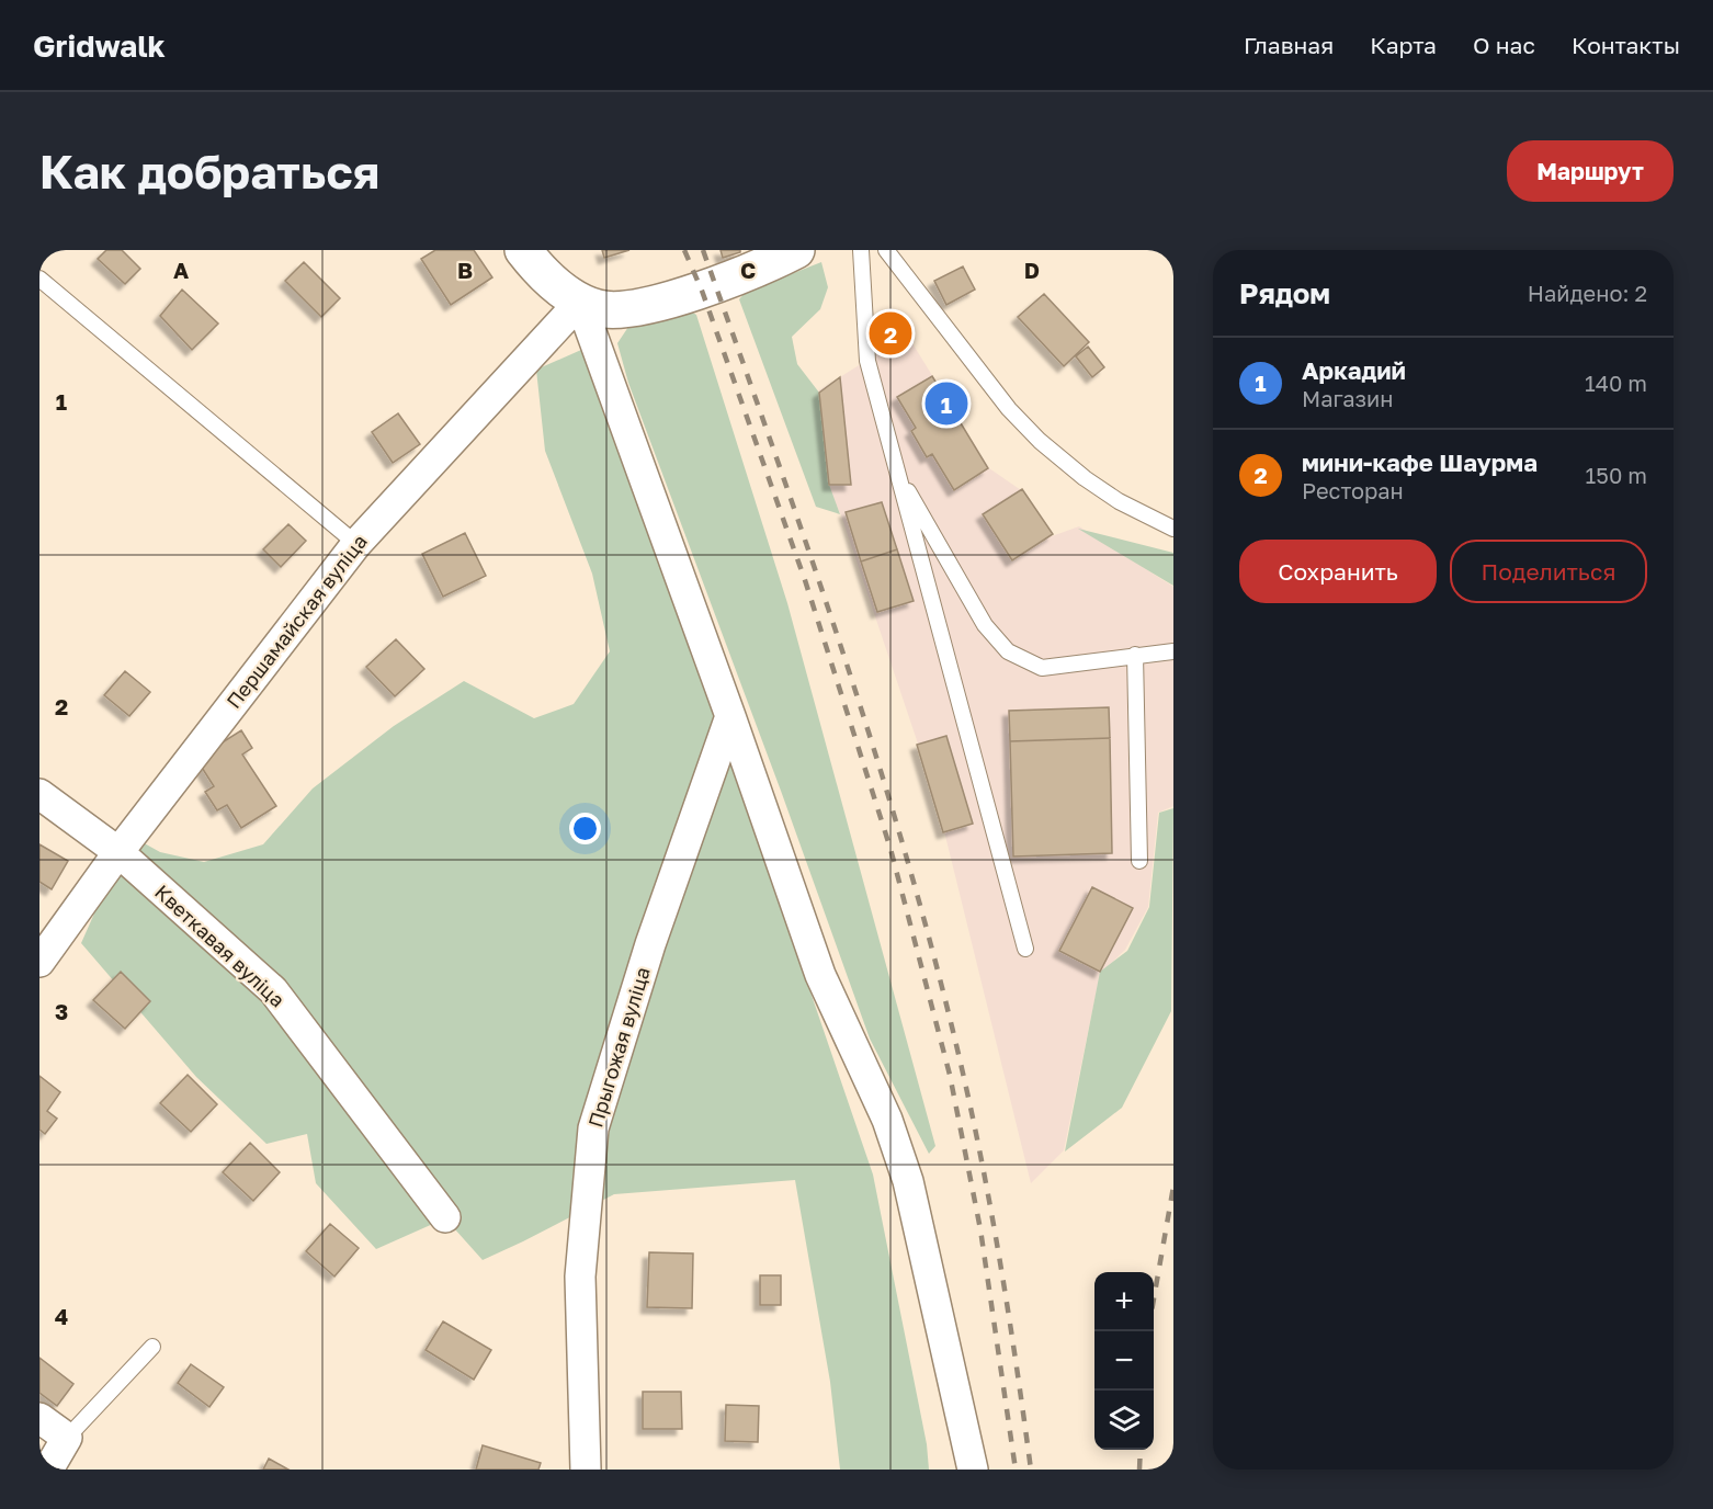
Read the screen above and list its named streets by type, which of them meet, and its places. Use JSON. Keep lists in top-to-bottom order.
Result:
{
  "streets": {
    "street": ["Першамайская вуліца", "Кветкавая вуліца", "Прыгожая вуліца"]
  },
  "crossings": [
    ["Першамайская вуліца", "Кветкавая вуліца"]
  ],
  "page": {
    "header": "Gridwalk",
    "nav": [
      "Главная",
      "Карта",
      "О нас",
      "Контакты"
    ],
    "buttons": [
      "Маршрут",
      ["Сохранить", "Поделиться"]
    ],
    "title": "Как добраться",
    "heading": ["Рядом", "Найдено: 2"],
    "pins": ["2", "1"],
    "list": [
      {
        "mark": "1",
        "name": "Аркадий",
        "note": "Магазин",
        "value": "140 m"
      },
      {
        "mark": "2",
        "name": "мини-кафе Шаурма",
        "note": "Ресторан",
        "value": "150 m"
      }
    ],
    "map_buttons": ["+", "−"]
  },
  "grid": {
    "columns": [
      "A",
      "B",
      "C",
      "D"
    ],
    "rows": [
      "1",
      "2",
      "3",
      "4"
    ]
  }
}
